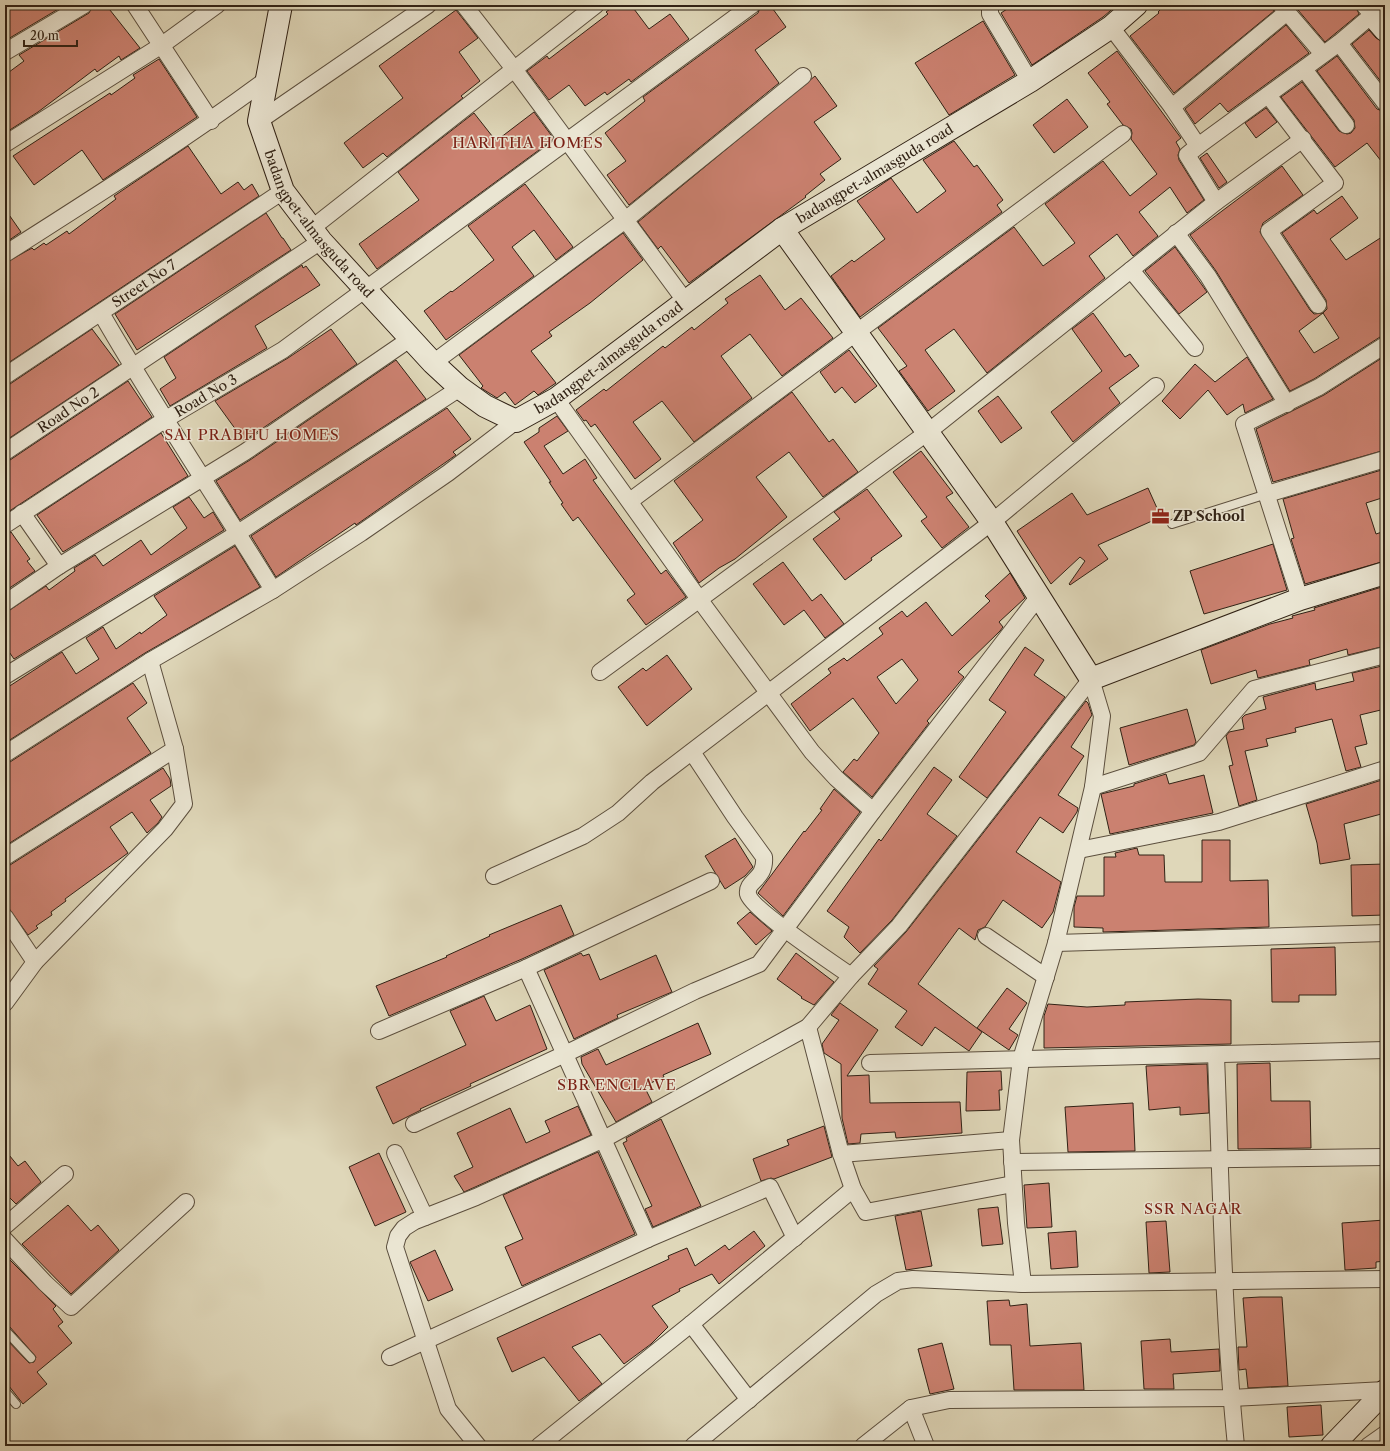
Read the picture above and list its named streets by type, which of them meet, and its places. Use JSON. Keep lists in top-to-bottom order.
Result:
{
  "streets": {
    "street": [
      "badangpet-almasguda road",
      "Street No 7",
      "Road No 3",
      "Road No 2"
    ]
  },
  "crossings": [
    ["badangpet-almasguda road", "Street No 7"],
    ["badangpet-almasguda road", "Road No 3"],
    ["badangpet-almasguda road", "Road No 2"]
  ],
  "districts": [
    "HARITHA HOMES",
    "SAI PRABHU HOMES",
    "SBR ENCLAVE",
    "SSR NAGAR"
  ],
  "places": {
    "office": ["ZP School"]
  },
  "scale_bar": "20 m"
}
